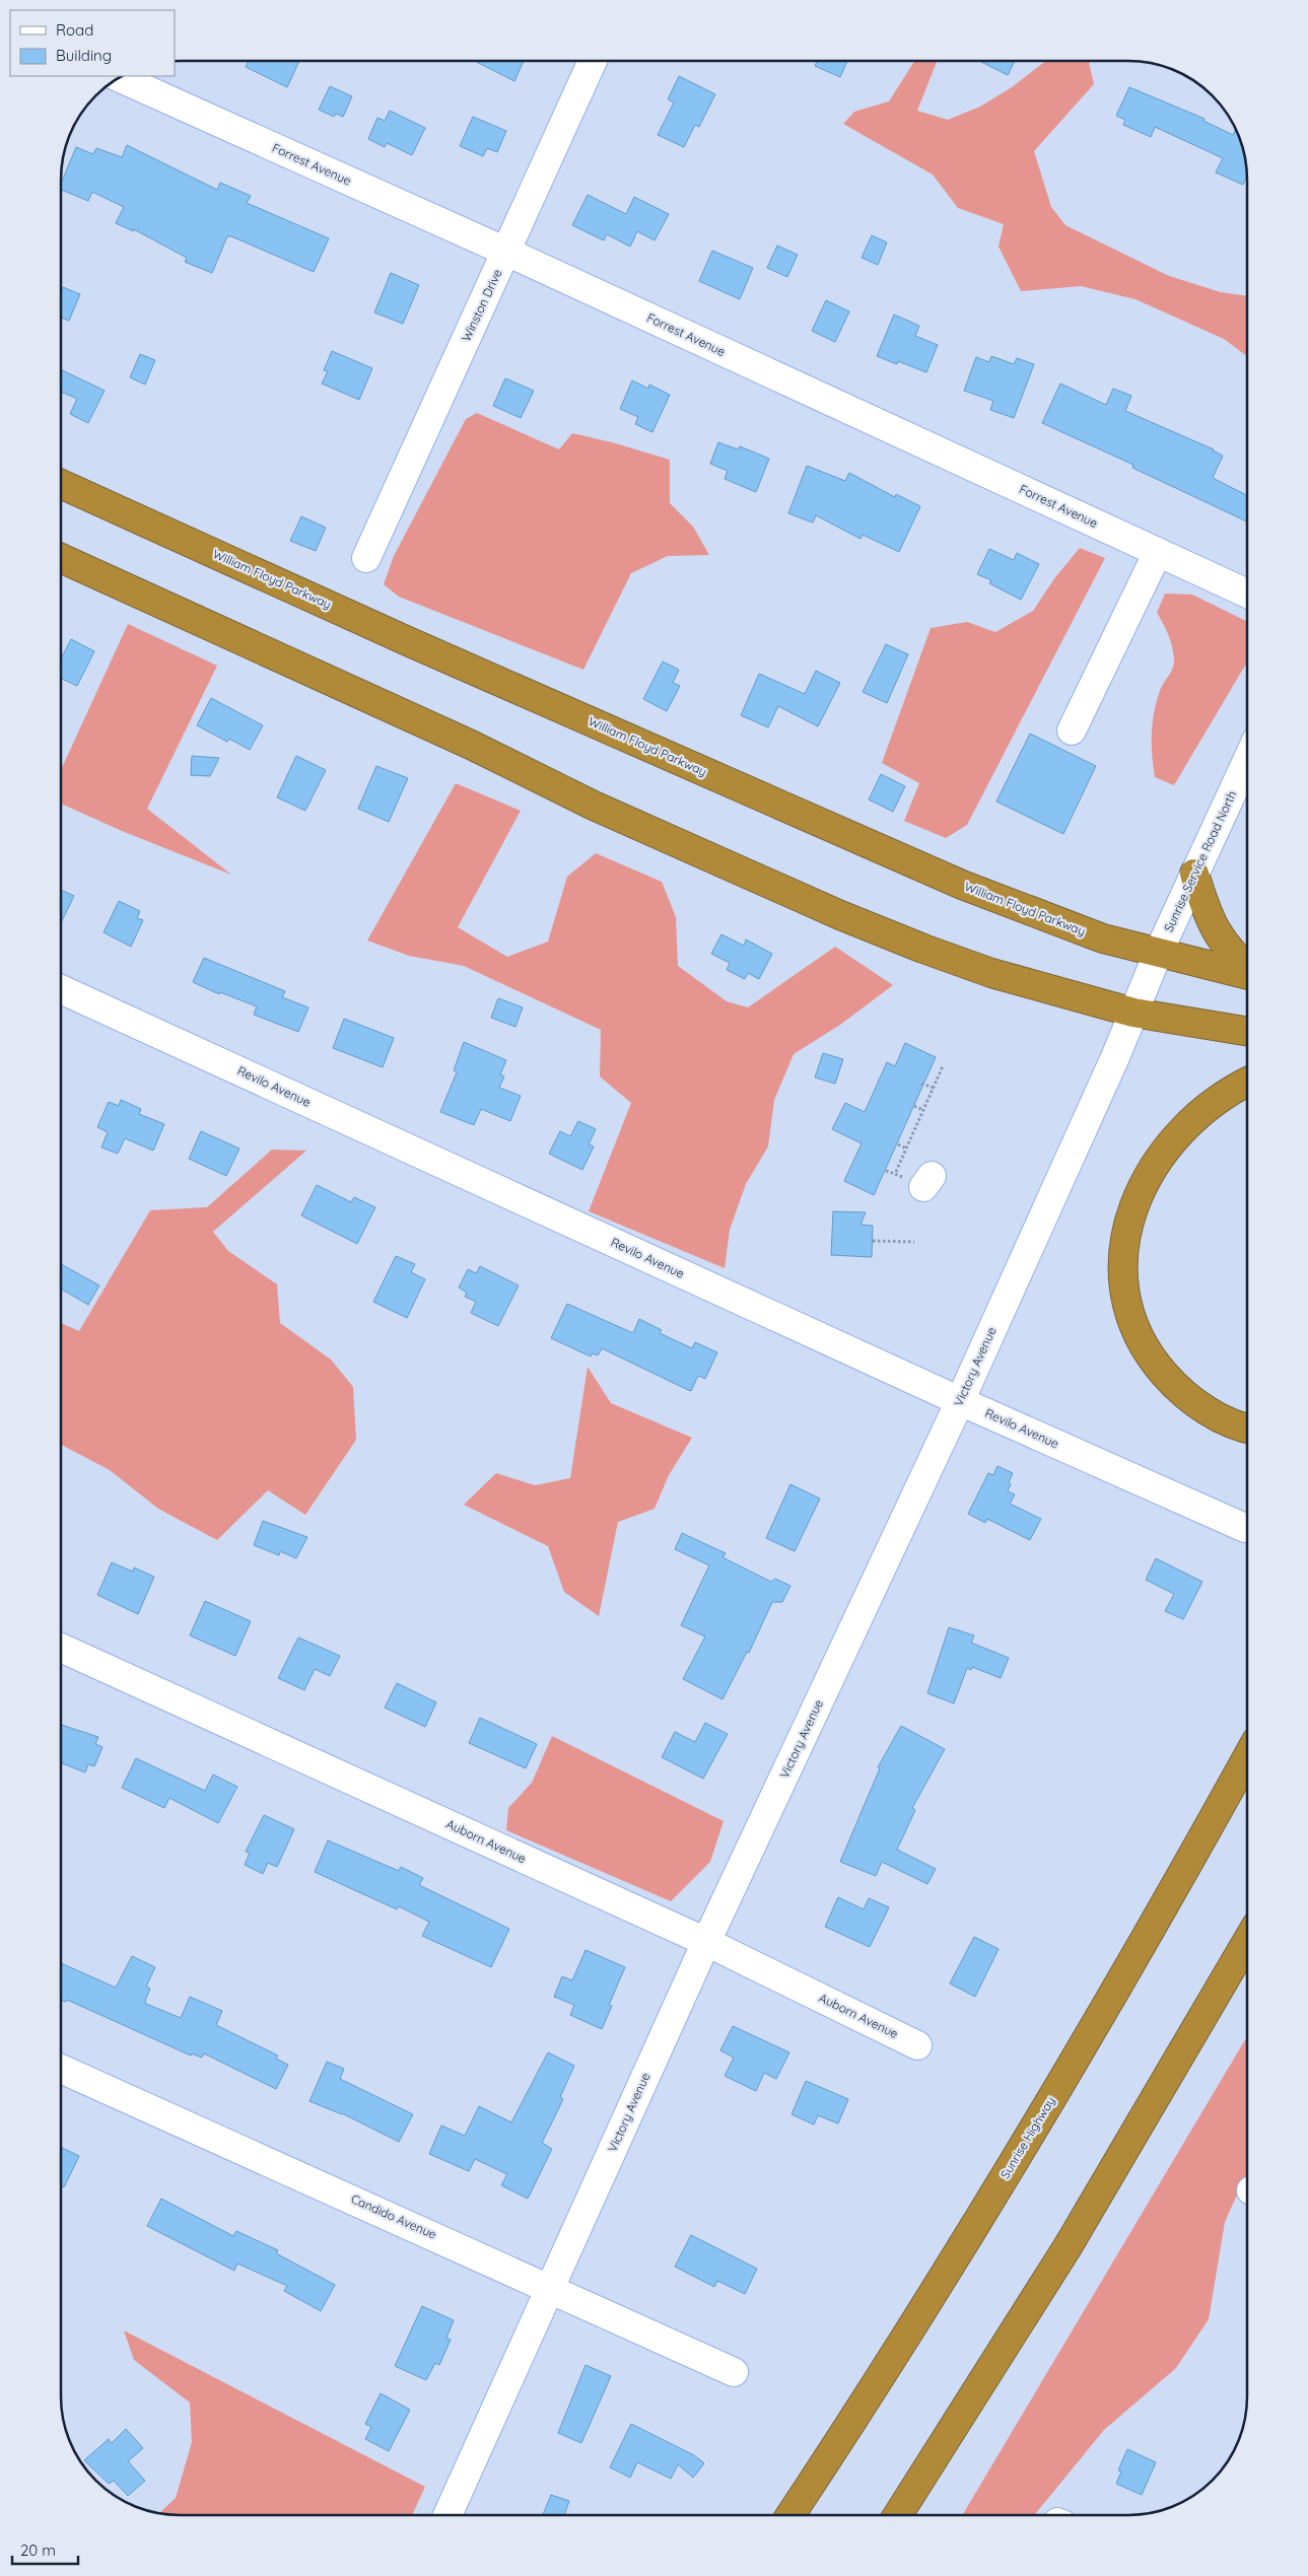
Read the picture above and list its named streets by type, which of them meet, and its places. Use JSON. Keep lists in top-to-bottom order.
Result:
{
  "streets": {
    "highway": ["William Floyd Parkway", "Sunrise Highway"],
    "street": [
      "Forrest Avenue",
      "Winston Drive",
      "Sunrise Service Road North",
      "Revilo Avenue",
      "Victory Avenue",
      "Auborn Avenue",
      "Candido Avenue"
    ]
  },
  "crossings": [
    ["Forrest Avenue", "Winston Drive"],
    ["William Floyd Parkway", "Sunrise Service Road North"],
    ["William Floyd Parkway", "Victory Avenue"],
    ["Sunrise Service Road North", "Victory Avenue"],
    ["Revilo Avenue", "Victory Avenue"],
    ["Victory Avenue", "Auborn Avenue"],
    ["Victory Avenue", "Candido Avenue"]
  ],
  "legend": ["Road", "Building"],
  "scale_bar": "20 m"
}
